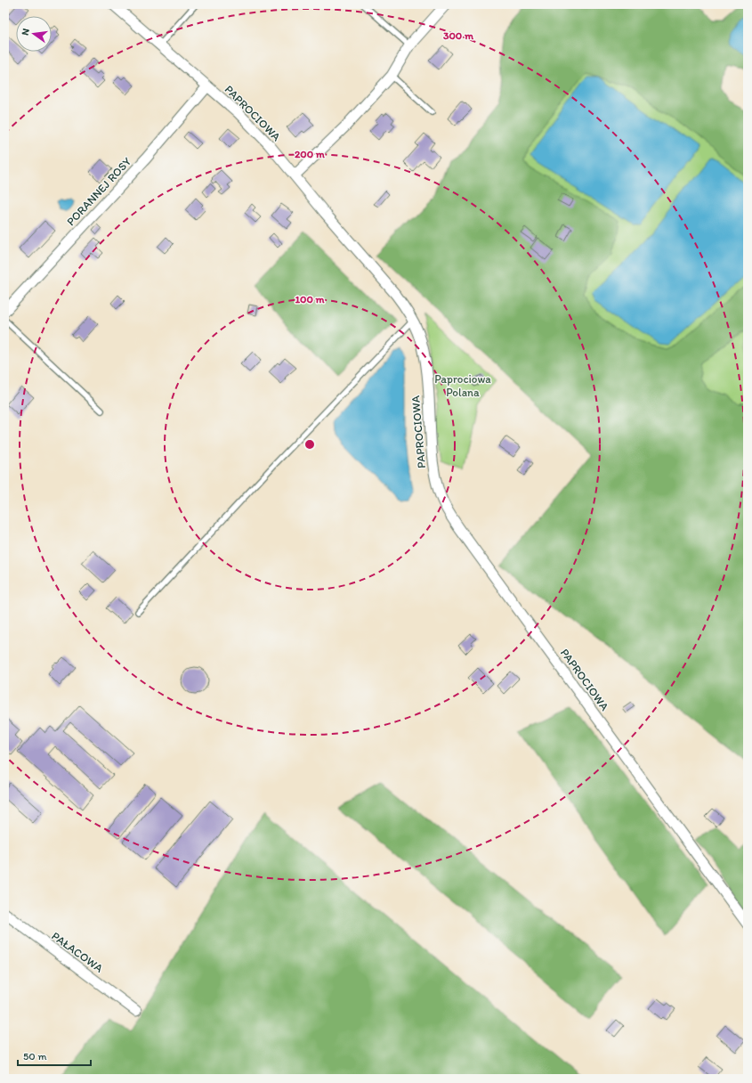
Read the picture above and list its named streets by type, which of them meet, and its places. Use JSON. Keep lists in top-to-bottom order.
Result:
{
  "streets": {
    "street": ["PAPROCIOWA", "PORANNEJ ROSY", "PAŁACOWA"]
  },
  "crossings": [
    ["PAPROCIOWA", "PORANNEJ ROSY"]
  ],
  "parks": ["Paprociowa Polana"],
  "scale_bar": "50 m",
  "north": "left",
  "rings": ["300 m", "200 m", "100 m"]
}
